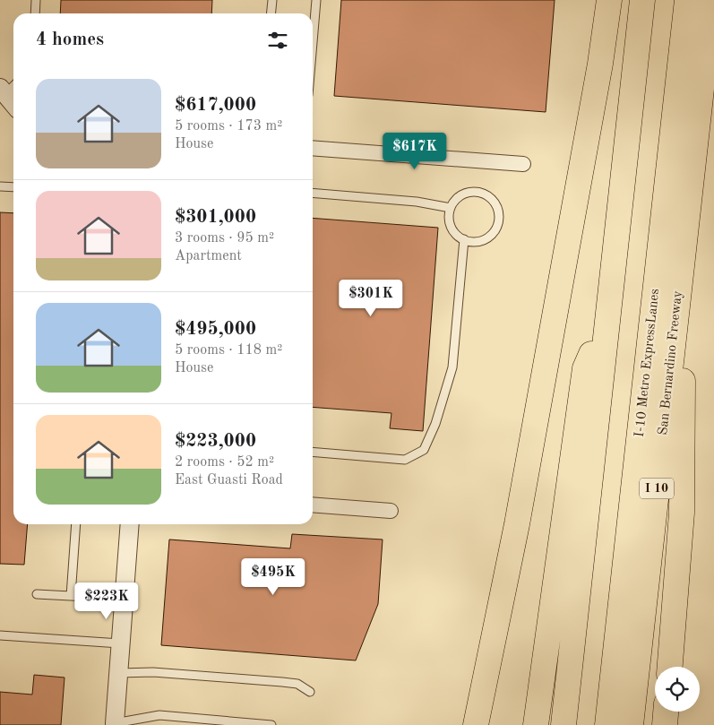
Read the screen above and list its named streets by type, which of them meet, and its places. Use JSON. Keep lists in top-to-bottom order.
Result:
{
  "streets": {
    "highway": ["I-10 Metro ExpressLanes", "San Bernardino Freeway", "I 10"]
  },
  "page": {
    "heading": "4 homes",
    "list": [
      {
        "name": "$617,000",
        "note": "5 rooms · 173 m² · House"
      },
      {
        "name": "$301,000",
        "note": "3 rooms · 95 m² · Apartment"
      },
      {
        "name": "$495,000",
        "note": "5 rooms · 118 m² · House"
      },
      {
        "name": "$223,000",
        "note": "2 rooms · 52 m² · East Guasti Road"
      }
    ],
    "price": [
      "$617K",
      "$301K",
      "$495K",
      "$223K"
    ]
  }
}
